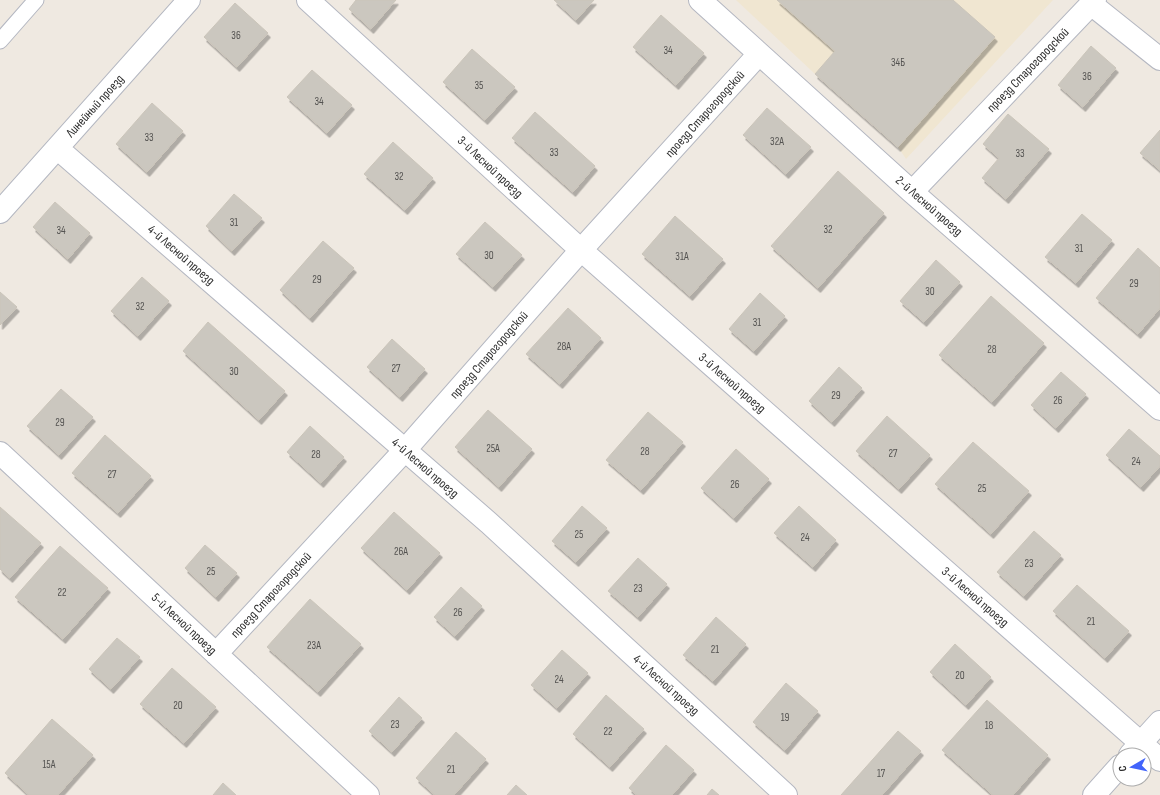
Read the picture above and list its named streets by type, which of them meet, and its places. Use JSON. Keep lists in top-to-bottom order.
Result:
{
  "streets": {
    "street": [
      "проезд Старогородской",
      "Линейный проезд",
      "3-й Лесной проезд",
      "2-й Лесной проезд",
      "4-й Лесной проезд",
      "5-й Лесной проезд"
    ]
  },
  "crossings": [
    ["проезд Старогородской", "3-й Лесной проезд"],
    ["проезд Старогородской", "2-й Лесной проезд"],
    ["проезд Старогородской", "4-й Лесной проезд"],
    ["проезд Старогородской", "5-й Лесной проезд"],
    ["Линейный проезд", "4-й Лесной проезд"]
  ],
  "house_numbers": [
    "36",
    "34",
    "34Б",
    "36",
    "35",
    "34",
    "33",
    "32А",
    "33",
    "33",
    "32",
    "31",
    "32",
    "34",
    "31",
    "30",
    "31А",
    "29",
    "29",
    "30",
    "32",
    "31",
    "28А",
    "28",
    "27",
    "30",
    "29",
    "26",
    "29",
    "25А",
    "28",
    "27",
    "28",
    "24",
    "27",
    "26",
    "25",
    "25",
    "24",
    "26А",
    "23",
    "25",
    "23",
    "22",
    "26",
    "21",
    "23А",
    "21",
    "20",
    "24",
    "20",
    "19",
    "23",
    "18",
    "22",
    "15А",
    "21",
    "17"
  ],
  "north": "left"
}
